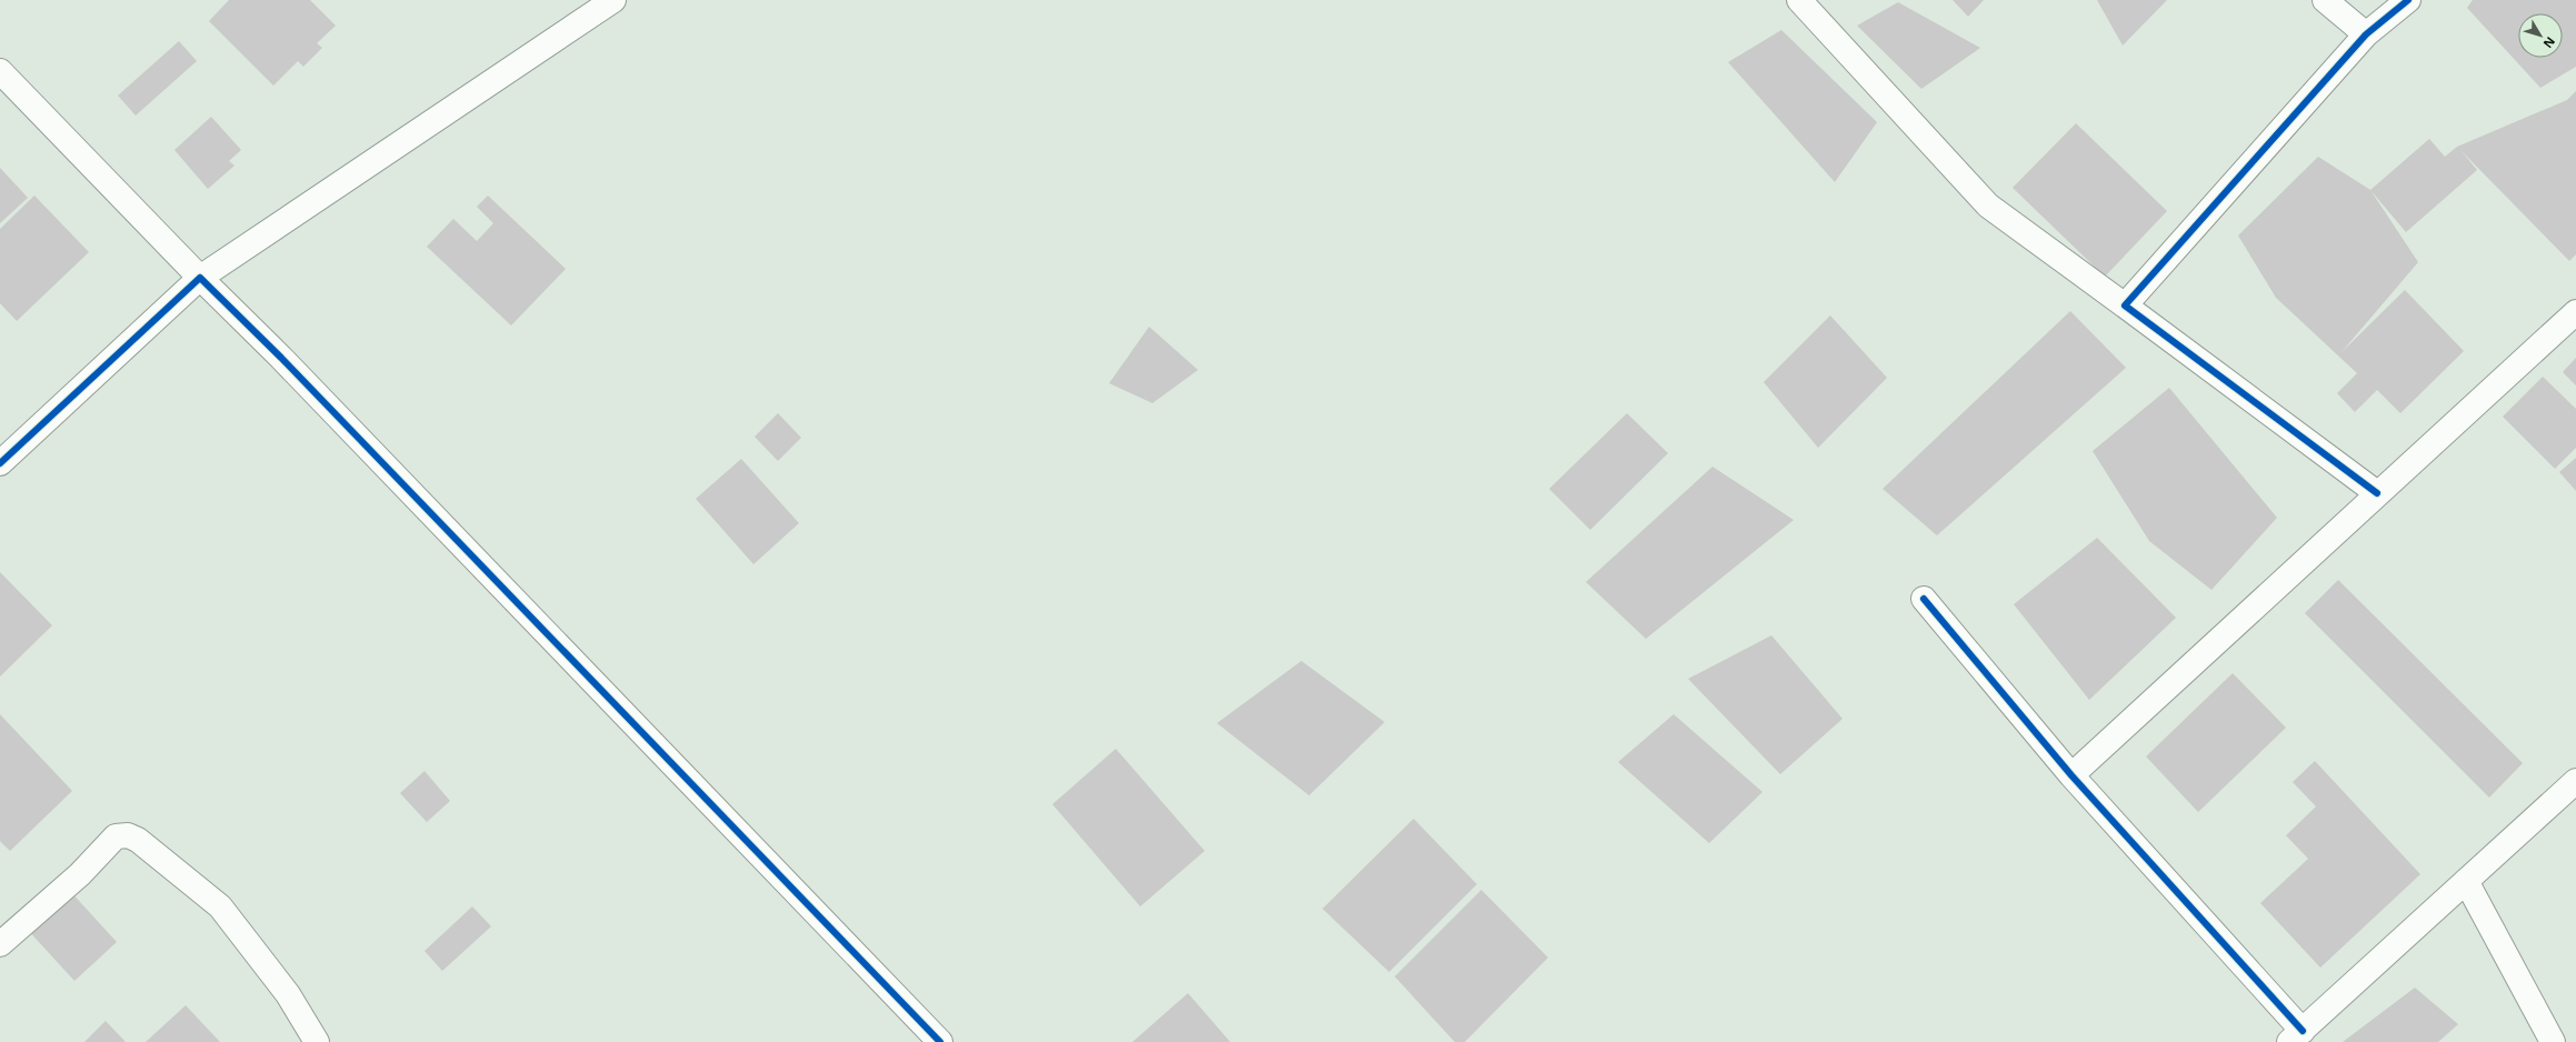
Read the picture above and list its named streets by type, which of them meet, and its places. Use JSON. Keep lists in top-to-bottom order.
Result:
{
  "north": "bottom right"
}
